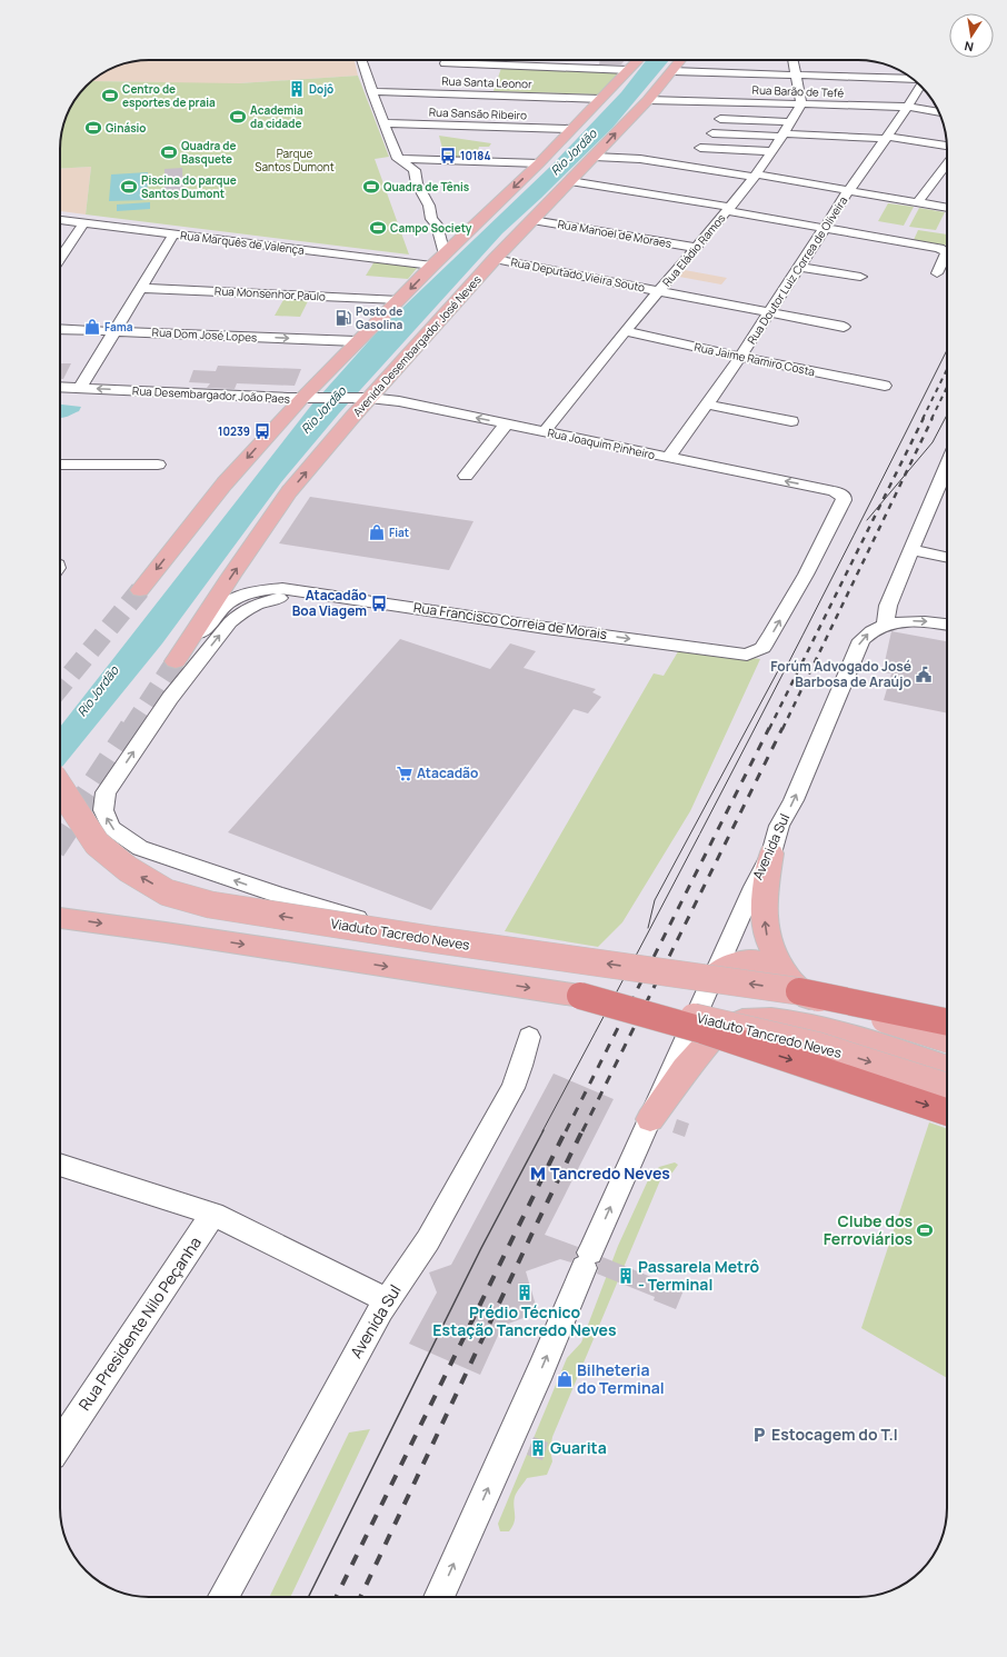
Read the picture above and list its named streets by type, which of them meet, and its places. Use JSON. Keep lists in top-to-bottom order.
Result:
{
  "streets": {
    "main road": ["Avenida Desembargador José Neves", "Viaduto Tacredo Neves", "Viaduto Tancredo Neves"],
    "street": [
      "Rua Santa Leonor",
      "Rua Barão de Tefé",
      "Rua Sansão Ribeiro",
      "Rua Manoel de Moraes",
      "Rua Marquês de Valença",
      "Rua Eládio Ramos",
      "Rua Doutor Luiz Correa de Oliveira",
      "Rua Deputado Vieira Souto",
      "Rua Monsenhor Paulo",
      "Rua Dom José Lopes",
      "Rua Jaime Ramiro Costa",
      "Rua Desembargador João Paes",
      "Rua Joaquim Pinheiro",
      "Rua Francisco Correia de Morais",
      "Avenida Sul",
      "Rua Presidente Nilo Peçanha"
    ]
  },
  "crossings": [
    ["Rua Barão de Tefé", "Rua Eládio Ramos"],
    ["Rua Barão de Tefé", "Rua Doutor Luiz Correa de Oliveira"],
    ["Rua Barão de Tefé", "Avenida Desembargador José Neves"],
    ["Rua Manoel de Moraes", "Rua Eládio Ramos"],
    ["Rua Manoel de Moraes", "Avenida Desembargador José Neves"],
    ["Rua Eládio Ramos", "Rua Deputado Vieira Souto"],
    ["Rua Eládio Ramos", "Rua Jaime Ramiro Costa"],
    ["Rua Eládio Ramos", "Rua Joaquim Pinheiro"],
    ["Rua Doutor Luiz Correa de Oliveira", "Rua Deputado Vieira Souto"],
    ["Rua Doutor Luiz Correa de Oliveira", "Rua Jaime Ramiro Costa"],
    ["Rua Doutor Luiz Correa de Oliveira", "Rua Joaquim Pinheiro"],
    ["Rua Deputado Vieira Souto", "Avenida Desembargador José Neves"],
    ["Avenida Desembargador José Neves", "Rua Desembargador João Paes"],
    ["Avenida Desembargador José Neves", "Rua Joaquim Pinheiro"],
    ["Avenida Desembargador José Neves", "Rua Francisco Correia de Morais"],
    ["Rua Desembargador João Paes", "Rua Joaquim Pinheiro"],
    ["Rua Joaquim Pinheiro", "Rua Francisco Correia de Morais"]
  ],
  "one_way": ["Rua Dom José Lopes", "Rua Francisco Correia de Morais"],
  "water": ["Rio Jordão"],
  "parks": ["Parque Santos Dumont"],
  "places": {
    "building": [
      "Dojô",
      "Passarela Metrô - Terminal",
      "Prédio Técnico Estação Tancredo Neves",
      "Guarita"
    ],
    "sports": [
      "Centro de esportes de praia",
      "Academia da cidade",
      "Ginásio",
      "Quadra de Basquete",
      "Piscina do parque Santos Dumont",
      "Quadra de Tênis",
      "Campo Society",
      "Clube dos Ferroviários"
    ],
    "bus stop": ["10184", "10239", "Atacadão Boa Viagem"],
    "fuel station": ["Posto de Gasolina"],
    "shop": ["Fama", "Fiat", "Bilheteria do Terminal"],
    "public building": ["Forúm Advogado José Barbosa de Araújo"],
    "supermarket": ["Atacadão"],
    "metro station": ["Tancredo Neves"],
    "parking": ["Estocagem do T.I"]
  },
  "north": "bottom"
}
